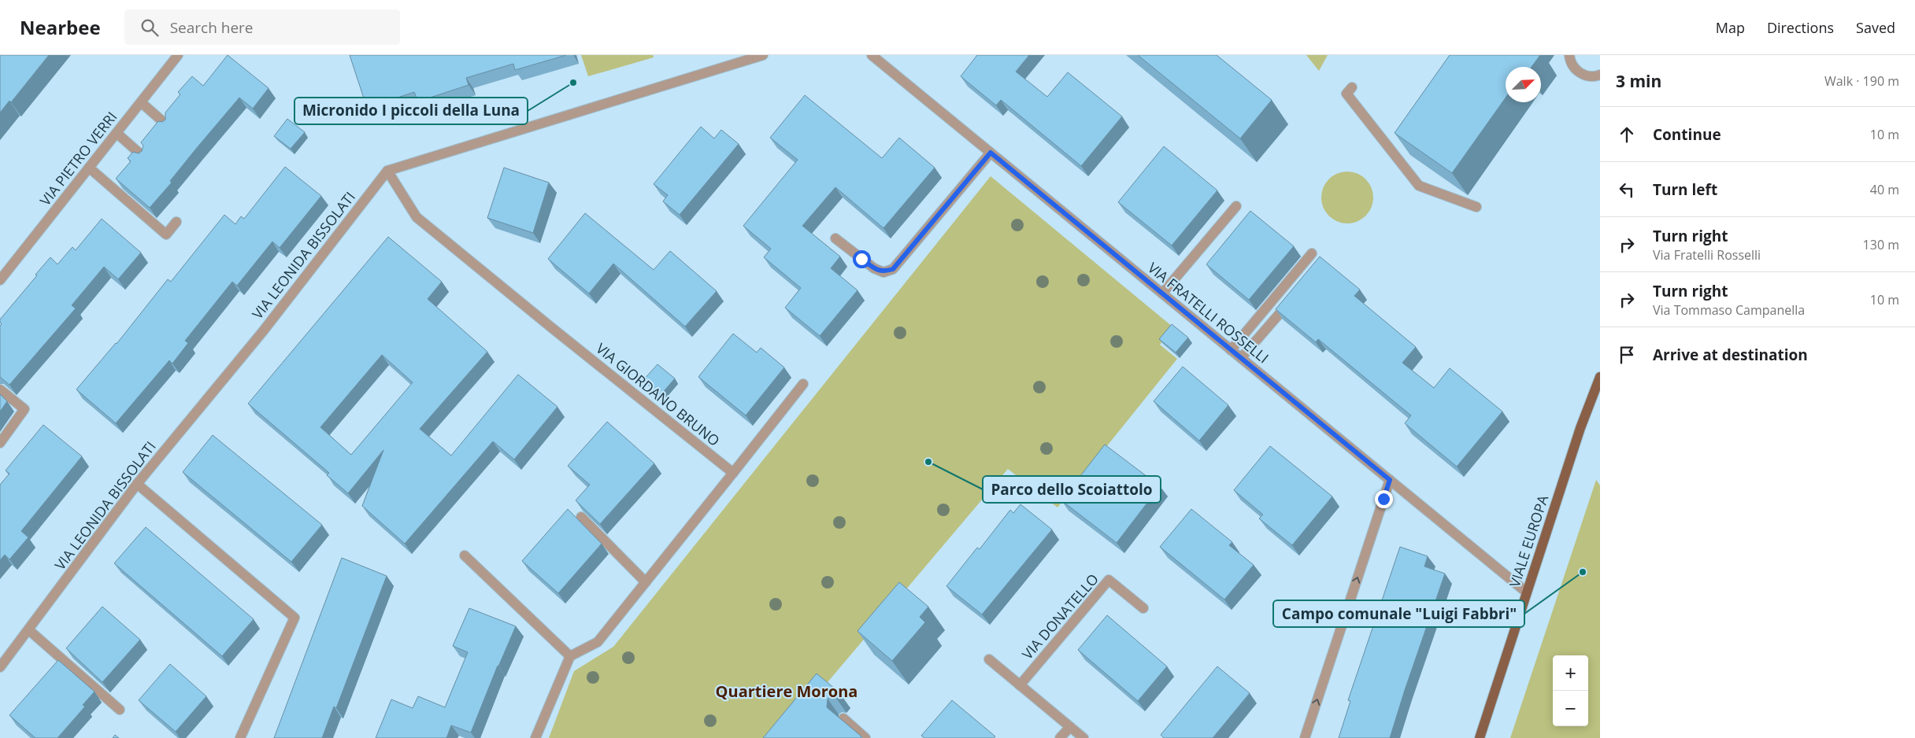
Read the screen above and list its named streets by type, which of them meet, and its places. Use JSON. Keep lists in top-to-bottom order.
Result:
{
  "streets": {
    "main road": ["VIALE EUROPA"],
    "street": [
      "VIA PIETRO VERRI",
      "VIA LEONIDA BISSOLATI",
      "VIA FRATELLI ROSSELLI",
      "VIA GIORDANO BRUNO",
      "VIA DONATELLO"
    ]
  },
  "crossings": [
    ["VIA LEONIDA BISSOLATI", "VIA GIORDANO BRUNO"],
    ["VIA FRATELLI ROSSELLI", "VIALE EUROPA"]
  ],
  "districts": ["Quartiere Morona"],
  "places": ["Micronido I piccoli della Luna", "Parco dello Scoiattolo", "Campo comunale \"Luigi Fabbri\""],
  "north": "top right",
  "page": {
    "header": "Nearbee",
    "search": "Search here",
    "nav": ["Map", "Directions", "Saved"],
    "heading": ["3 min", "Walk · 190 m"],
    "list": [
      ["Continue", "10 m"],
      ["Turn left", "40 m"],
      ["Turn right", "Via Fratelli Rosselli", "130 m"],
      ["Turn right", "Via Tommaso Campanella", "10 m"],
      "Arrive at destination"
    ],
    "map_buttons": ["+", "−"]
  }
}
